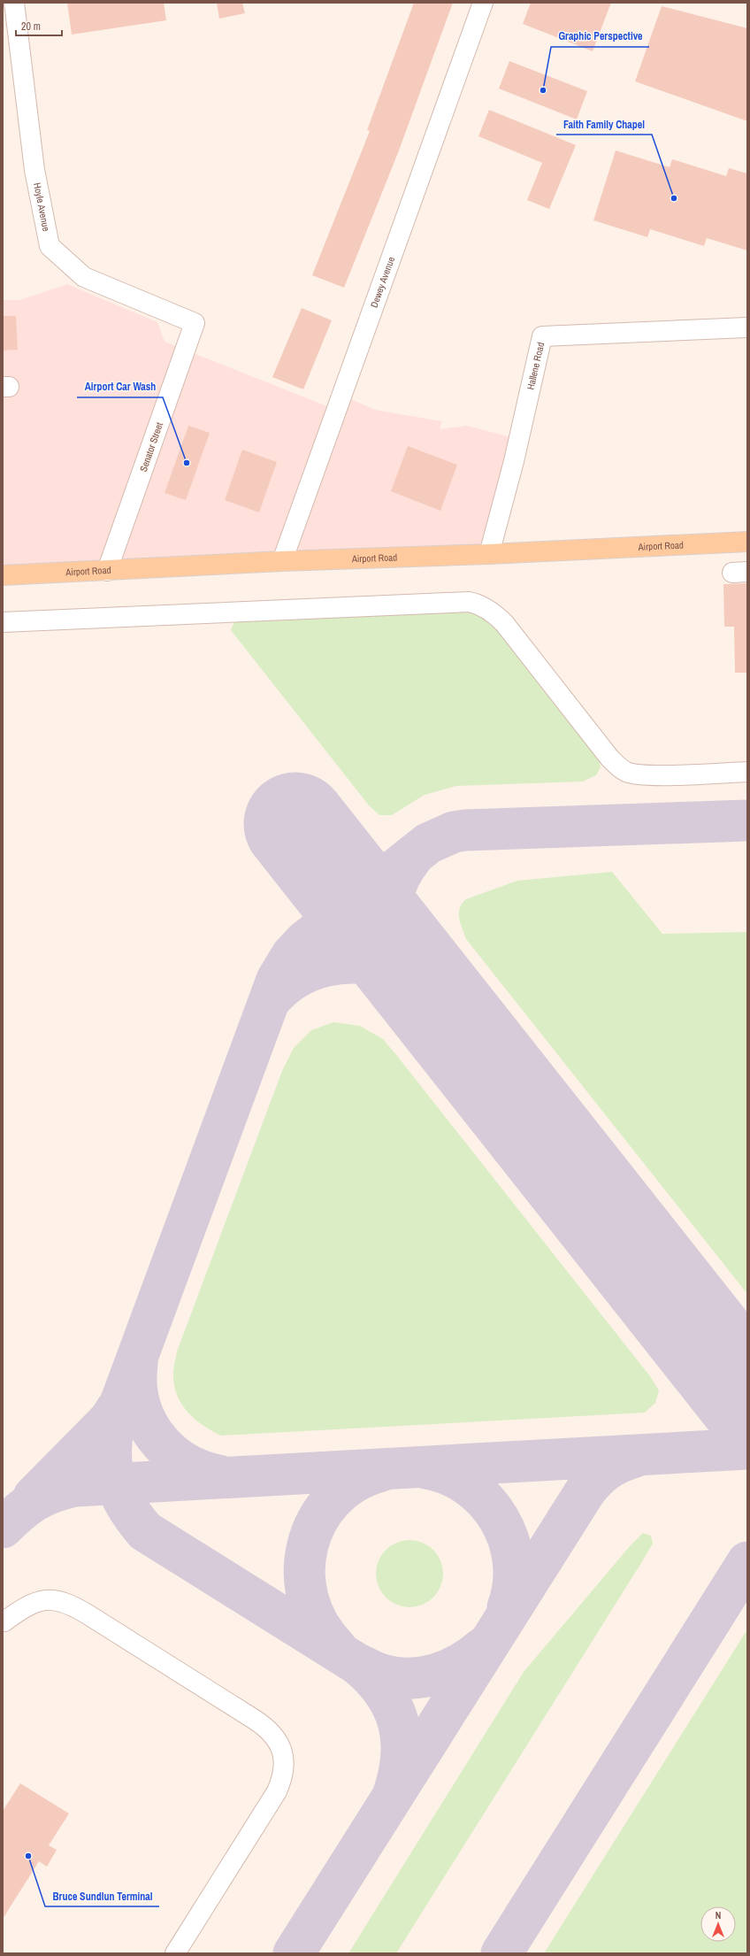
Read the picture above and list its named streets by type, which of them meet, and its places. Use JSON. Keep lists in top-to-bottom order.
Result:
{
  "streets": {
    "main road": ["Airport Road"],
    "street": [
      "Hoyle Avenue",
      "Dewey Avenue",
      "Hallene Road",
      "Senator Street"
    ]
  },
  "crossings": [
    ["Hoyle Avenue", "Senator Street"],
    ["Dewey Avenue", "Airport Road"],
    ["Hallene Road", "Airport Road"],
    ["Senator Street", "Airport Road"]
  ],
  "places": [
    "Graphic Perspective",
    "Faith Family Chapel",
    "Airport Car Wash",
    "Bruce Sundlun Terminal"
  ],
  "scale_bar": "20 m",
  "north": "top"
}
